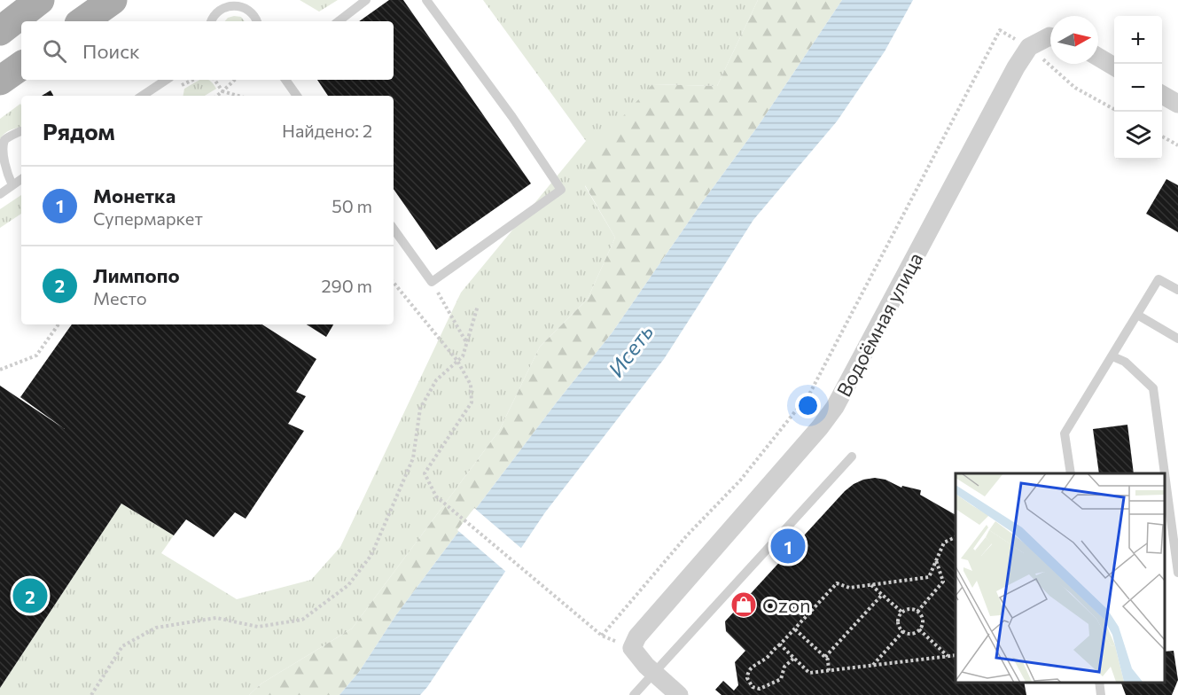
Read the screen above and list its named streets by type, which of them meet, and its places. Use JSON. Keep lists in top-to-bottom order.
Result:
{
  "streets": {
    "street": ["Водоёмная улица"]
  },
  "water": ["Исеть"],
  "places": {
    "shop": ["Ozon"]
  },
  "north": "right",
  "page": {
    "map_buttons": ["+", "−"],
    "search": "Поиск",
    "heading": ["Рядом", "Найдено: 2"],
    "list": [
      {
        "mark": "1",
        "name": "Монетка",
        "note": "Супермаркет",
        "value": "50 m"
      },
      {
        "mark": "2",
        "name": "Лимпопо",
        "note": "Место",
        "value": "290 m"
      }
    ],
    "pins": ["1", "2"]
  }
}
